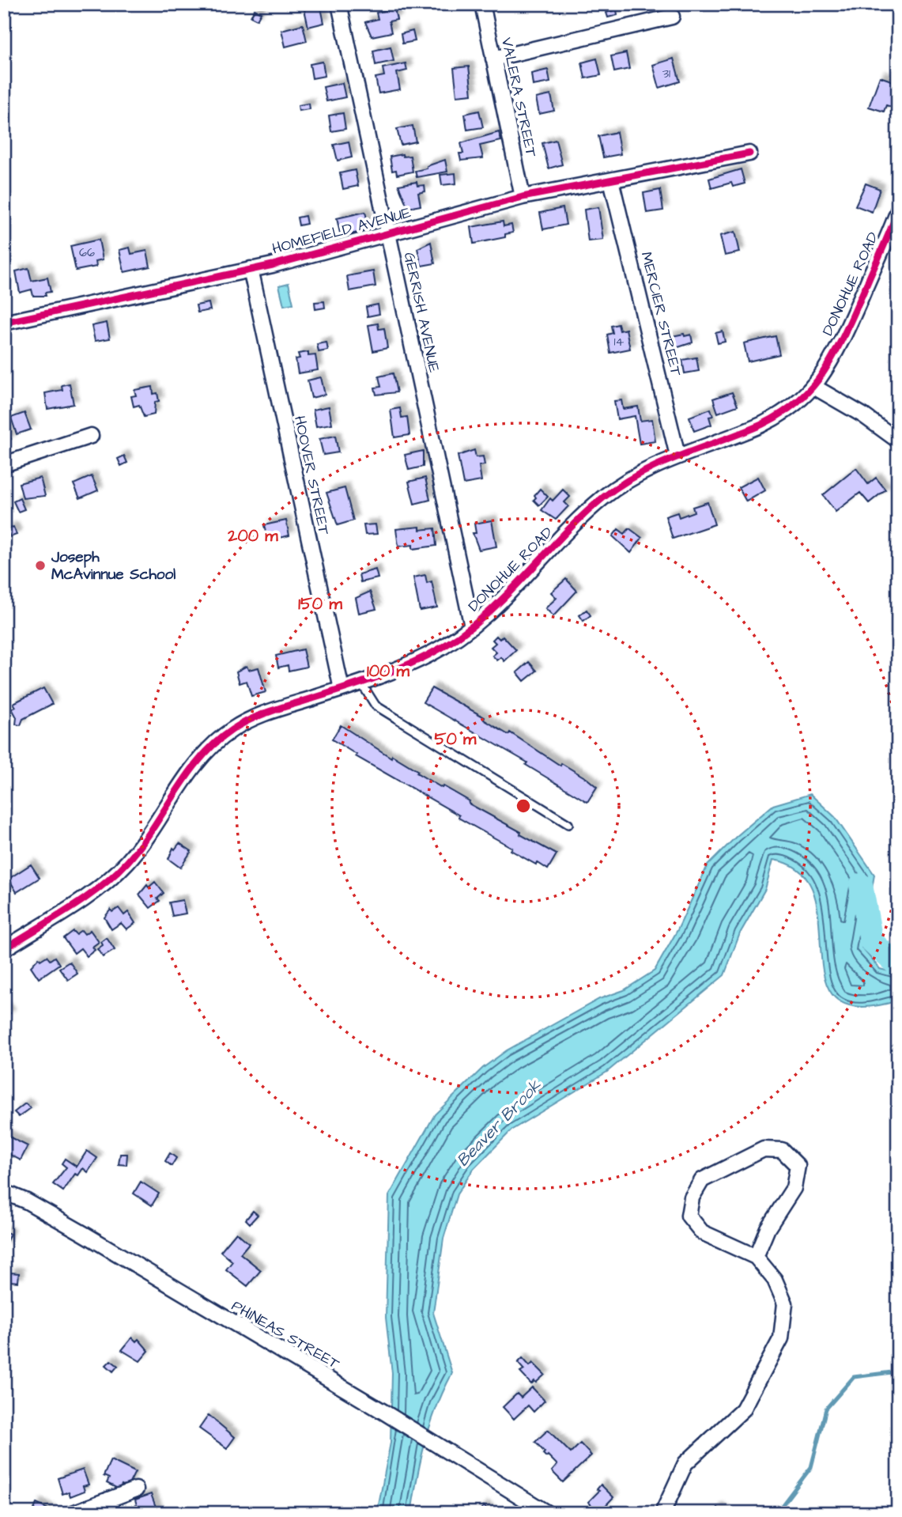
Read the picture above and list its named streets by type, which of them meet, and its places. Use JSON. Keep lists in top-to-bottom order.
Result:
{
  "streets": {
    "street": [
      "VALERA STREET",
      "HOMEFIELD AVENUE",
      "DONOHUE ROAD",
      "GERRISH AVENUE",
      "MERCIER STREET",
      "HOOVER STREET",
      "PHINEAS STREET"
    ]
  },
  "crossings": [
    ["VALERA STREET", "HOMEFIELD AVENUE"],
    ["HOMEFIELD AVENUE", "GERRISH AVENUE"],
    ["HOMEFIELD AVENUE", "MERCIER STREET"],
    ["HOMEFIELD AVENUE", "HOOVER STREET"],
    ["DONOHUE ROAD", "GERRISH AVENUE"],
    ["DONOHUE ROAD", "MERCIER STREET"],
    ["DONOHUE ROAD", "HOOVER STREET"]
  ],
  "water": ["Beaver Brook"],
  "places": ["Joseph McAvinnue School"],
  "house_numbers": ["31", "66", "14"],
  "rings": [
    "200 m",
    "150 m",
    "100 m",
    "50 m"
  ]
}
